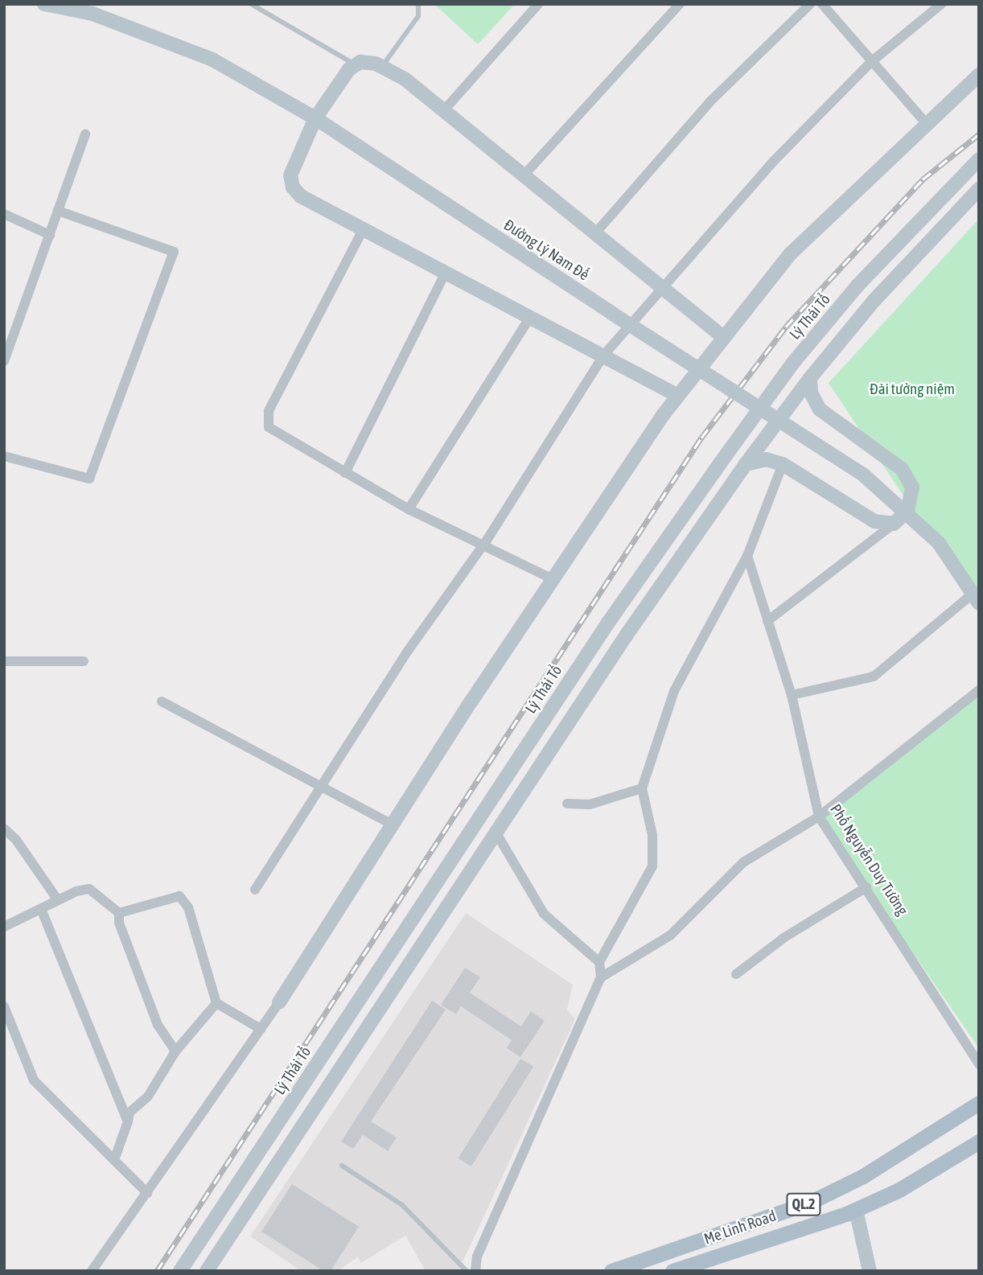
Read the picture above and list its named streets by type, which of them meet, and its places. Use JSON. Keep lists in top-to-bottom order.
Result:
{
  "streets": {
    "main road": ["QL.2", "Me Linh Road"],
    "street": ["Đường Lý Nam Đế", "Lý Thái Tổ", "Phố Nguyễn Duy Tường"]
  },
  "parks": ["Đài tưởng niệm"]
}
